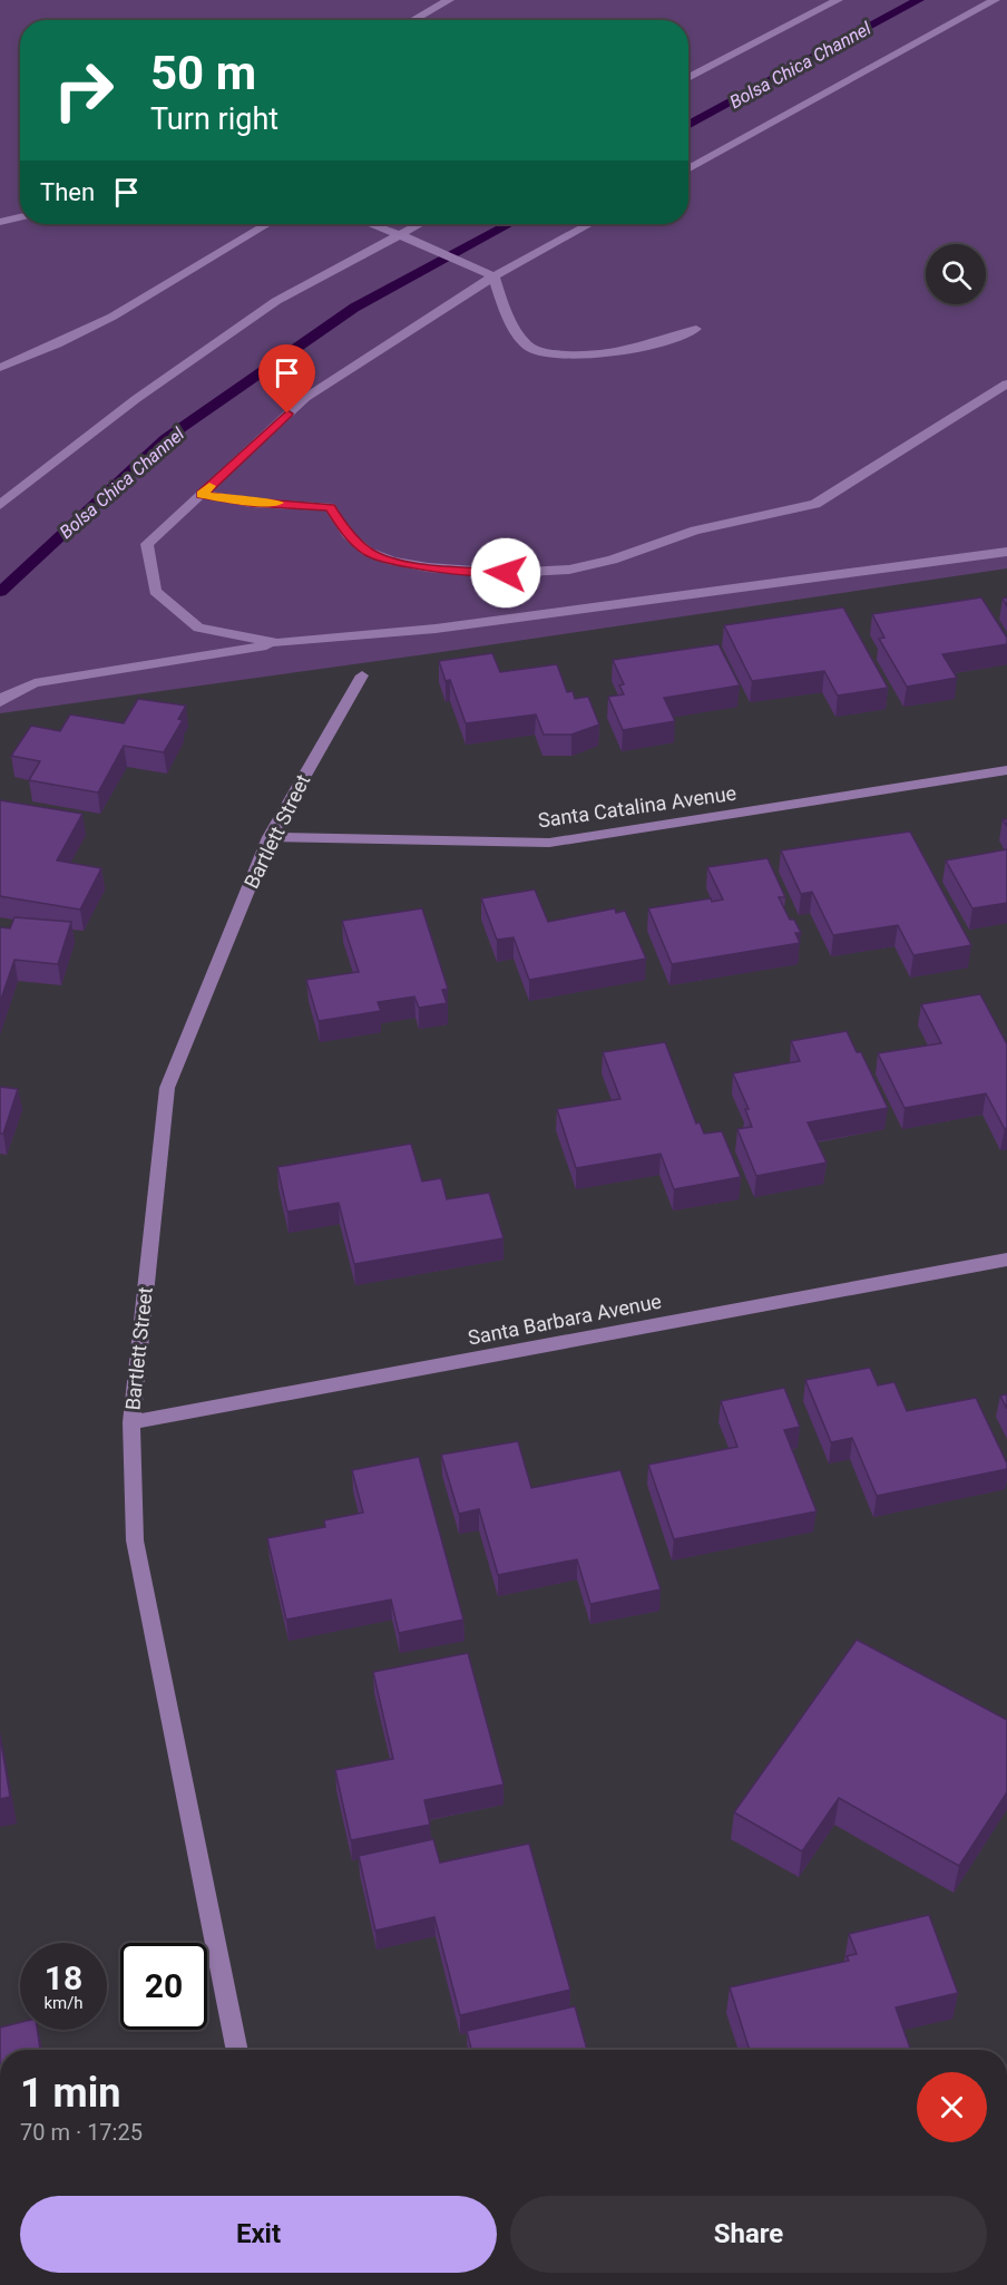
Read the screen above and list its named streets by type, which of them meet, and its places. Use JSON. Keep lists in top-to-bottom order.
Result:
{
  "streets": {
    "street": ["Santa Catalina Avenue", "Bartlett Street", "Santa Barbara Avenue"]
  },
  "crossings": [
    ["Santa Catalina Avenue", "Bartlett Street"],
    ["Bartlett Street", "Santa Barbara Avenue"]
  ],
  "water": ["Bolsa Chica Channel"],
  "page": {
    "turn": ["50 m", "Turn right"],
    "then": "Then",
    "speed": "18 km/h",
    "limit": "20",
    "heading": ["1 min", "70 m · 17:25"],
    "buttons": ["Exit", "Share"]
  }
}
